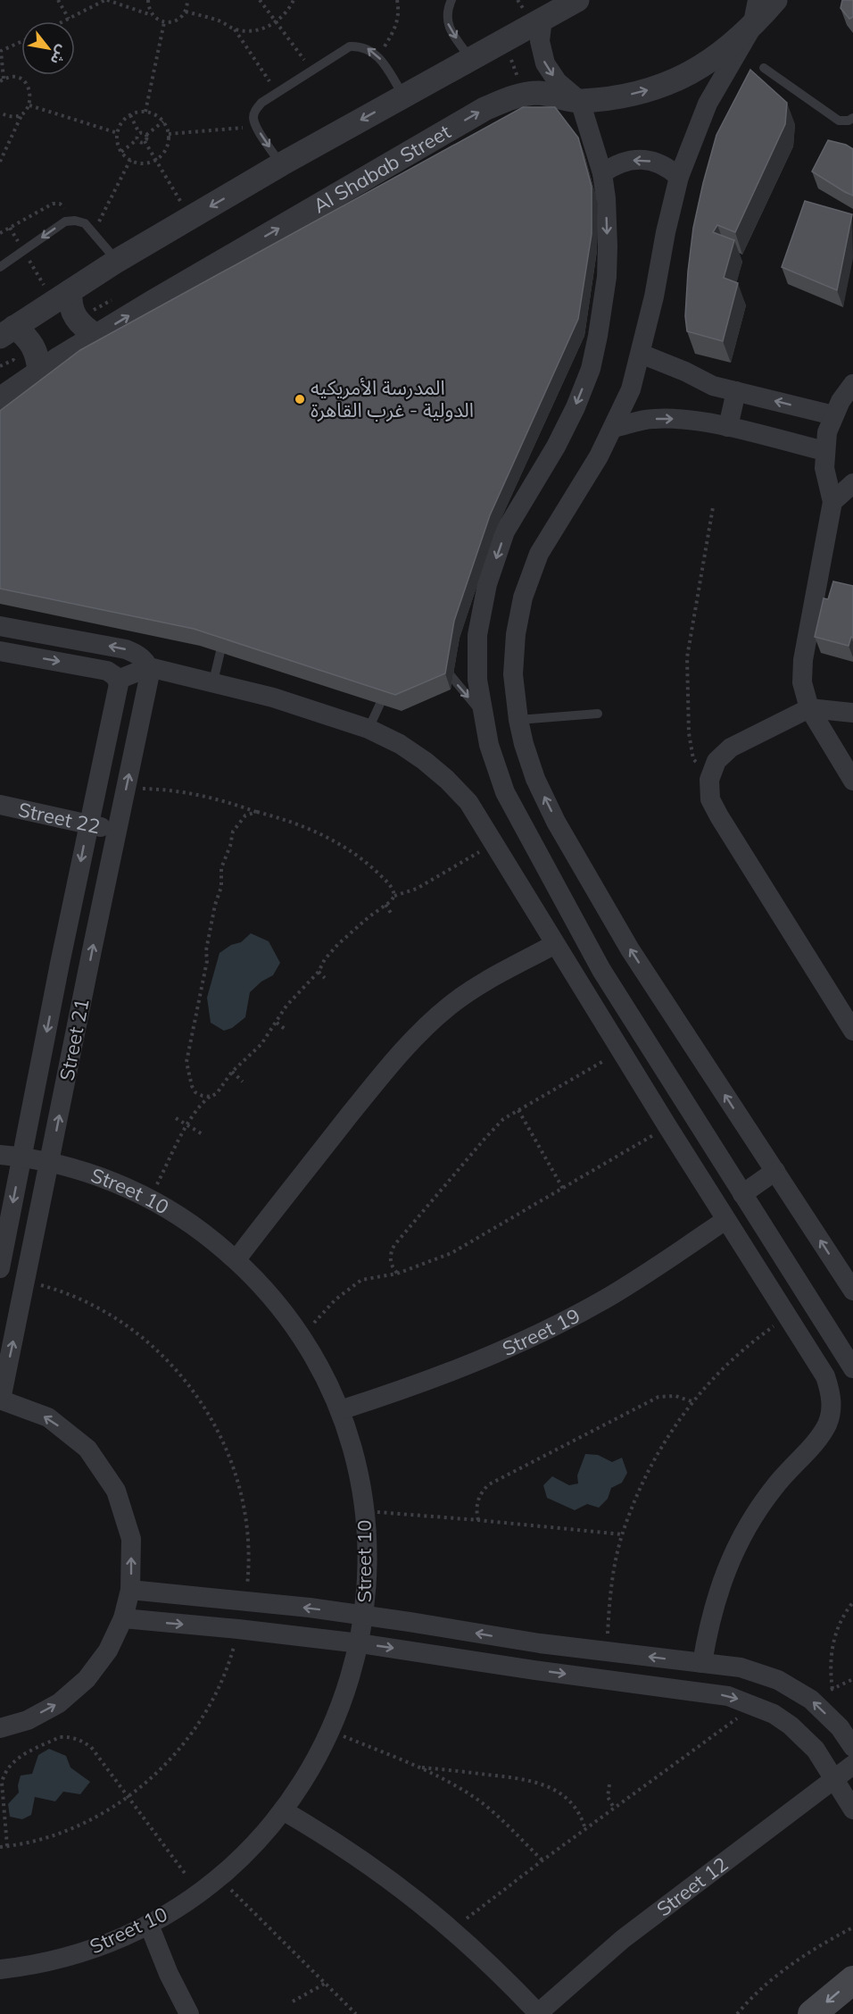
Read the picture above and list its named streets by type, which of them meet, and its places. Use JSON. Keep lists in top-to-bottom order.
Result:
{
  "streets": {
    "street": [
      "Al Shabab Street",
      "Street 22",
      "Street 21",
      "Street 10",
      "Street 19",
      "Street 12"
    ]
  },
  "crossings": [
    ["Street 22", "Street 21"],
    ["Street 21", "Street 10"],
    ["Street 10", "Street 19"]
  ],
  "places": ["المدرسة الأمريكيه الدولية - غرب القاهرة"],
  "north": "bottom right"
}
